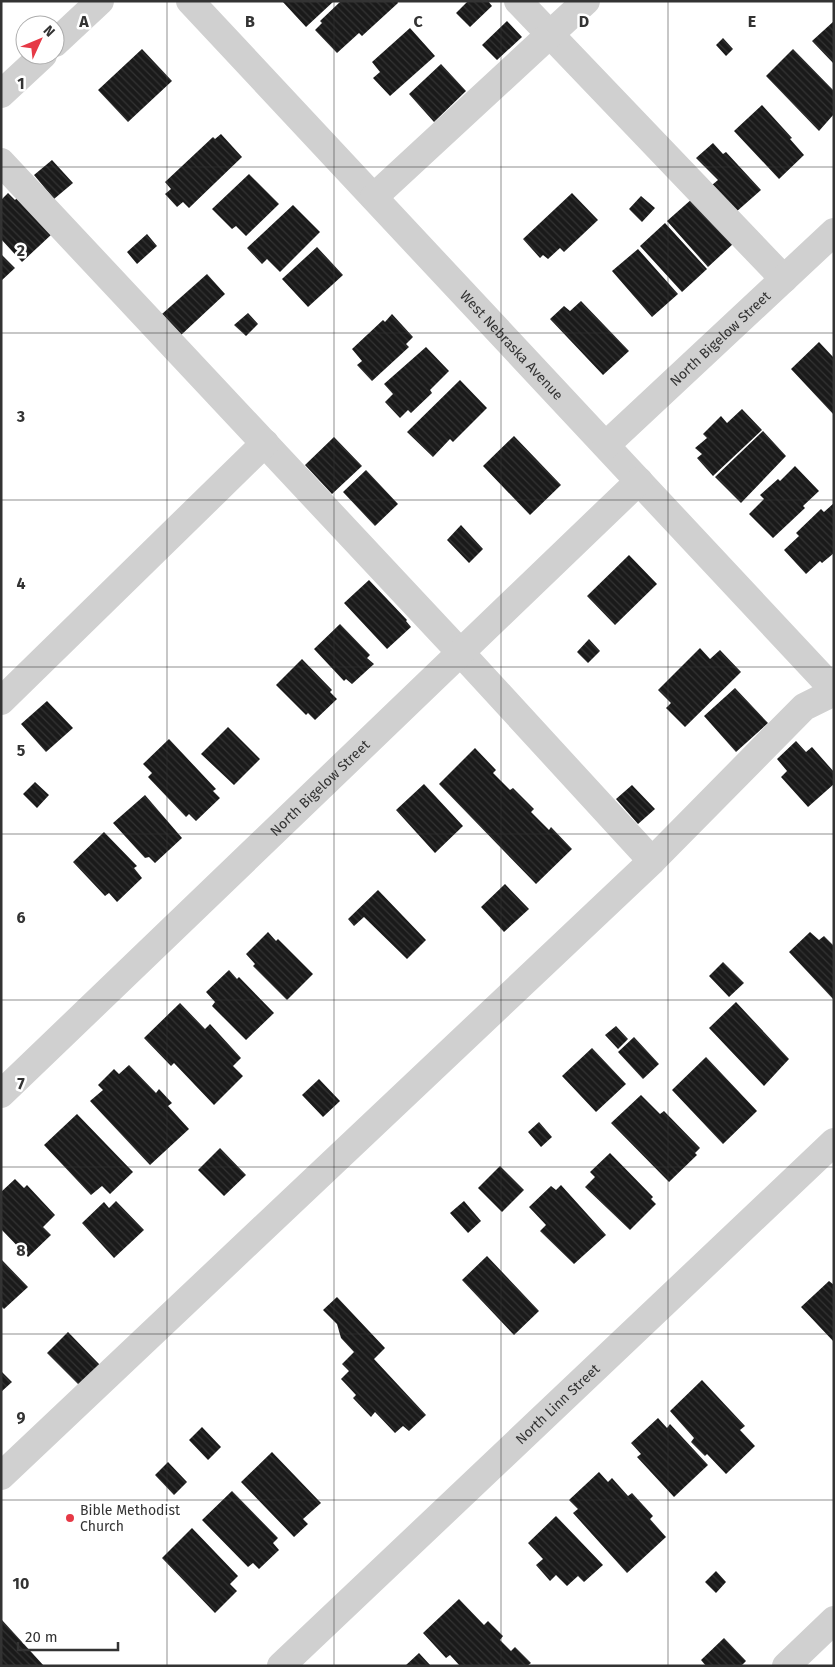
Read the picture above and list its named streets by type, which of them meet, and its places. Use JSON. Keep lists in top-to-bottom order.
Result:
{
  "streets": {
    "street": ["North Bigelow Street", "West Nebraska Avenue", "North Linn Street"]
  },
  "crossings": [
    ["North Bigelow Street", "West Nebraska Avenue"]
  ],
  "places": ["Bible Methodist Church"],
  "scale_bar": "20 m",
  "north": "top right",
  "grid": {
    "columns": [
      "A",
      "B",
      "C",
      "D",
      "E"
    ],
    "rows": [
      "1",
      "2",
      "3",
      "4",
      "5",
      "6",
      "7",
      "8",
      "9",
      "10"
    ]
  }
}
